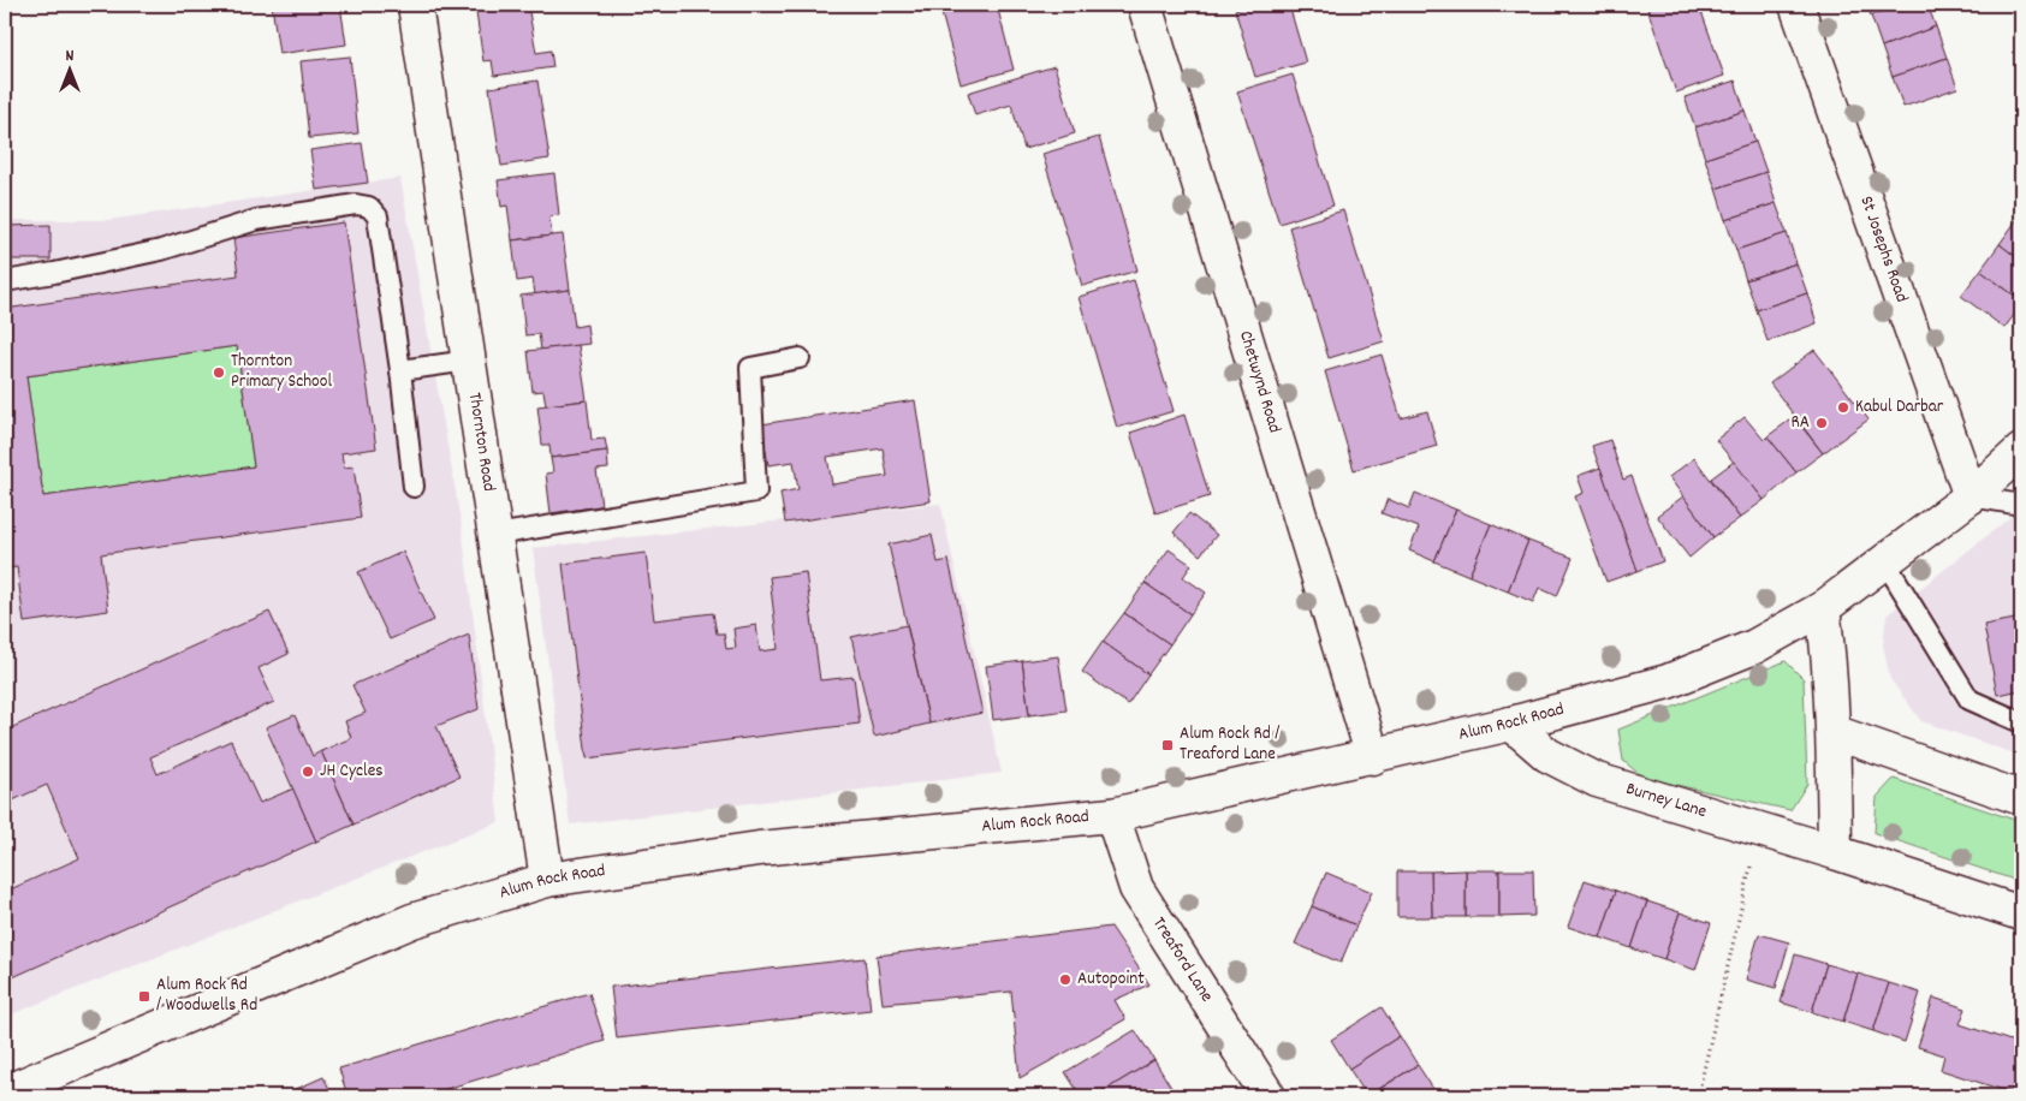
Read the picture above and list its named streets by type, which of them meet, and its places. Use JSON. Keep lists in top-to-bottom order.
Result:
{
  "streets": {
    "street": [
      "St Josephs Road",
      "Chetwynd Road",
      "Thornton Road",
      "Alum Rock Road",
      "Burney Lane",
      "Treaford Lane"
    ]
  },
  "crossings": [
    ["St Josephs Road", "Alum Rock Road"],
    ["Chetwynd Road", "Alum Rock Road"],
    ["Thornton Road", "Alum Rock Road"],
    ["Alum Rock Road", "Burney Lane"],
    ["Alum Rock Road", "Treaford Lane"]
  ],
  "places": {
    "other": [
      "Thornton Primary School",
      "Kabul Darbar",
      "RA",
      "JH Cycles",
      "Autopoint"
    ],
    "transit": ["Alum Rock Rd / Treaford Lane", "Alum Rock Rd / Woodwells Rd"]
  },
  "north": "top"
}
